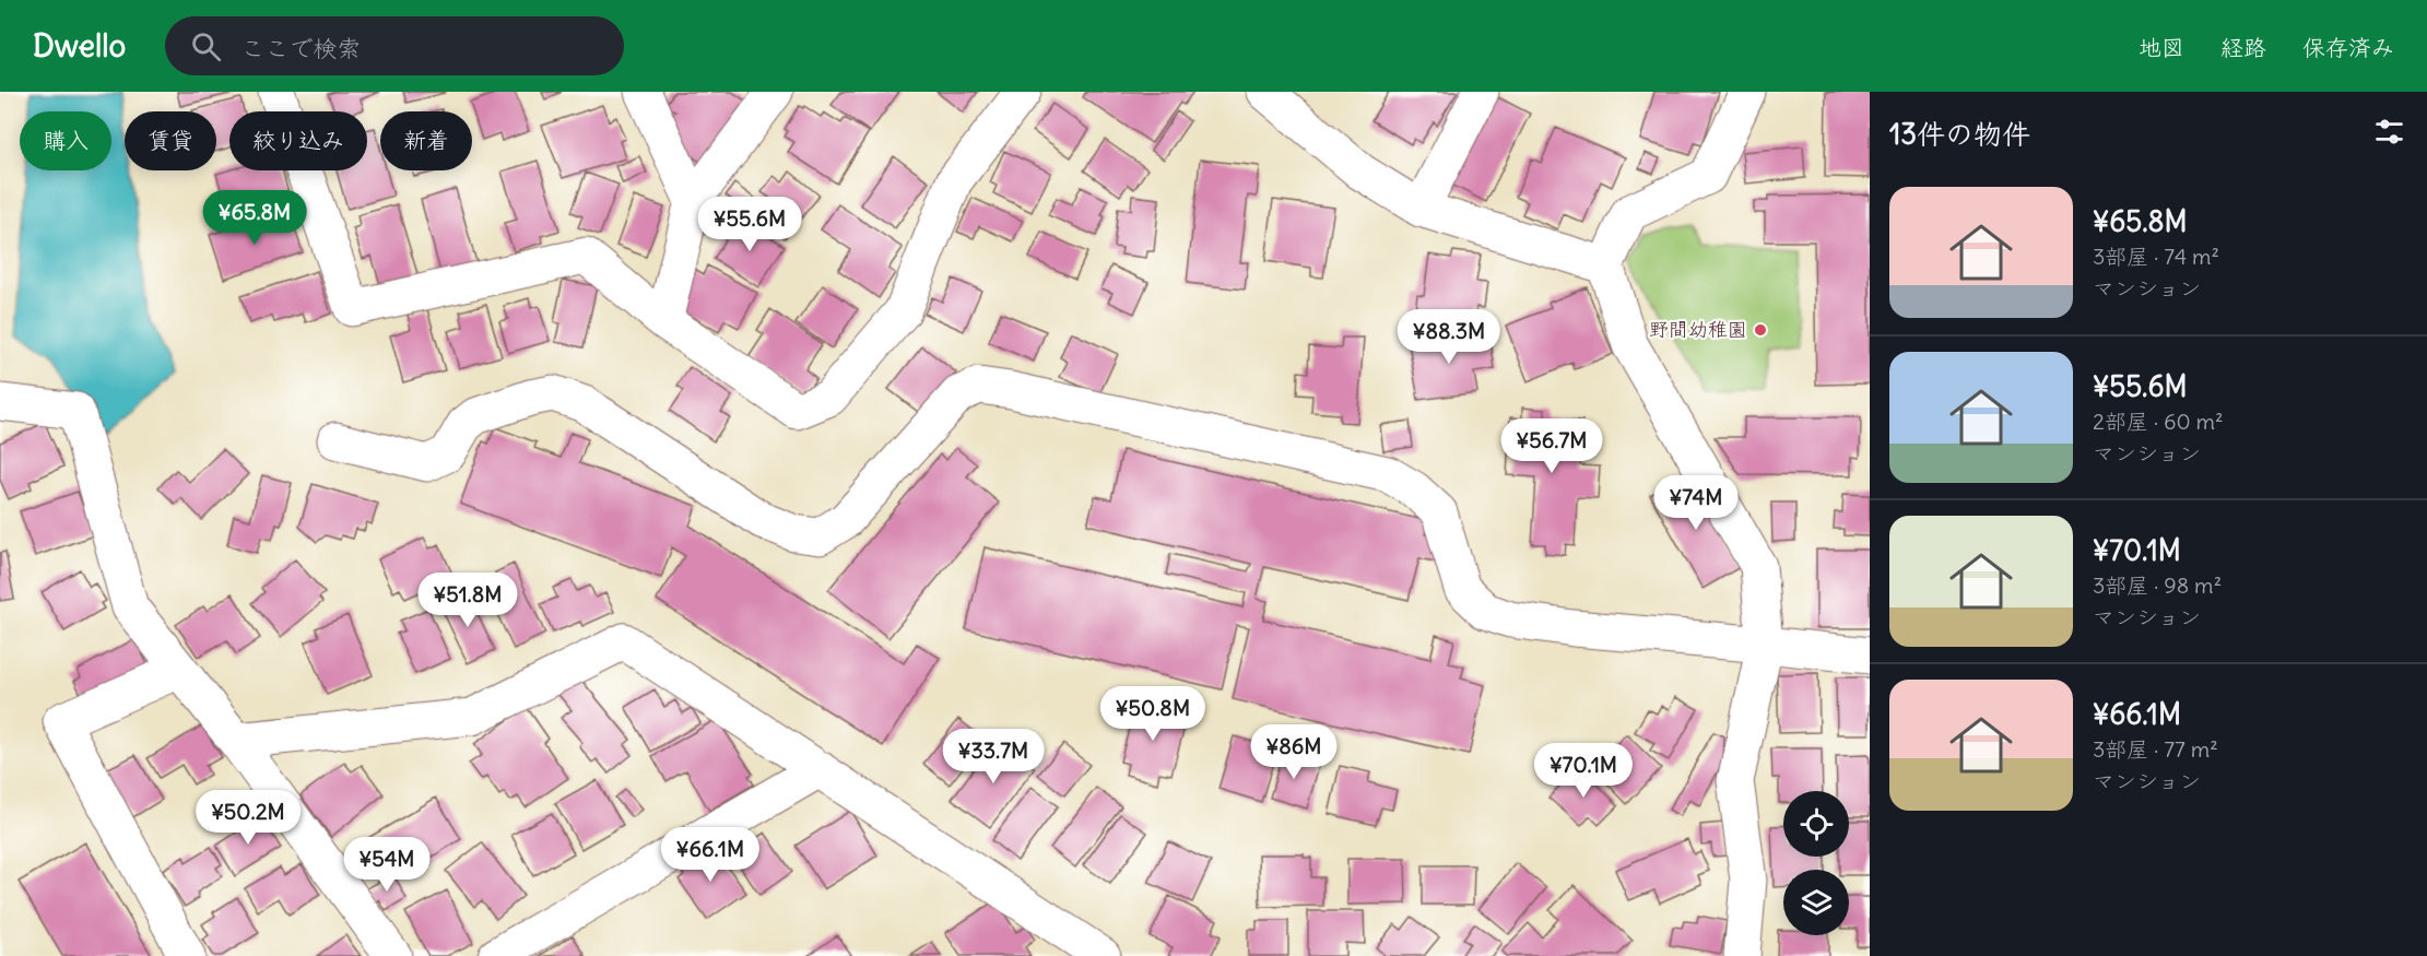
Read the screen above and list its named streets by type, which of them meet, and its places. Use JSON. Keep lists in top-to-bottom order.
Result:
{
  "places": ["野間幼稚園"],
  "page": {
    "header": "Dwello",
    "search": "ここで検索",
    "nav": ["地図", "経路", "保存済み"],
    "heading": "13件の物件",
    "chip": [
      "購入",
      "賃貸",
      "絞り込み",
      "新着"
    ],
    "list": [
      {
        "name": "¥65.8M",
        "note": "3部屋 · 74 m² · マンション"
      },
      {
        "name": "¥55.6M",
        "note": "2部屋 · 60 m² · マンション"
      },
      {
        "name": "¥70.1M",
        "note": "3部屋 · 98 m² · マンション"
      },
      {
        "name": "¥66.1M",
        "note": "3部屋 · 77 m² · マンション"
      }
    ],
    "price": [
      "¥65.8M",
      "¥55.6M",
      "¥88.3M",
      "¥56.7M",
      "¥74M",
      "¥51.8M",
      "¥50.8M",
      "¥86M",
      "¥33.7M",
      "¥70.1M",
      "¥50.2M",
      "¥66.1M",
      "¥54M"
    ]
  }
}
